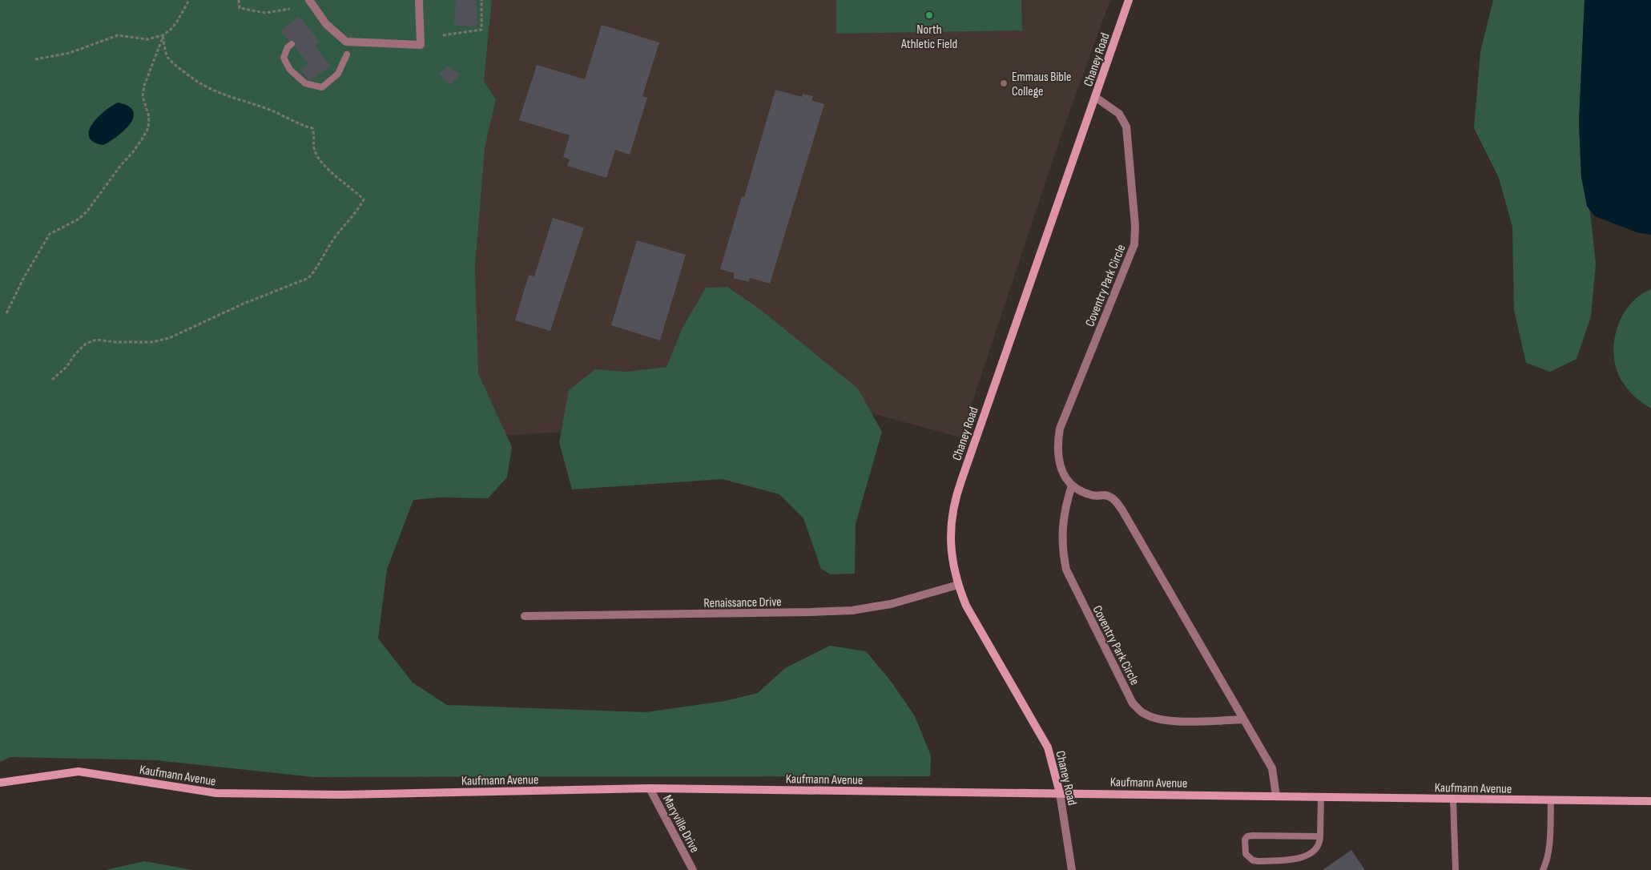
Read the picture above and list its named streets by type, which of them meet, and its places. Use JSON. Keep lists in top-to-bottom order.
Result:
{
  "streets": {
    "main road": ["Chaney Road", "Kaufmann Avenue"],
    "street": ["Coventry Park Circle", "Renaissance Drive", "Maryville Drive"]
  },
  "crossings": [
    ["Chaney Road", "Coventry Park Circle"],
    ["Chaney Road", "Renaissance Drive"],
    ["Chaney Road", "Kaufmann Avenue"],
    ["Coventry Park Circle", "Kaufmann Avenue"],
    ["Kaufmann Avenue", "Maryville Drive"]
  ],
  "places": ["North Athletic Field", "Emmaus Bible College"]
}
